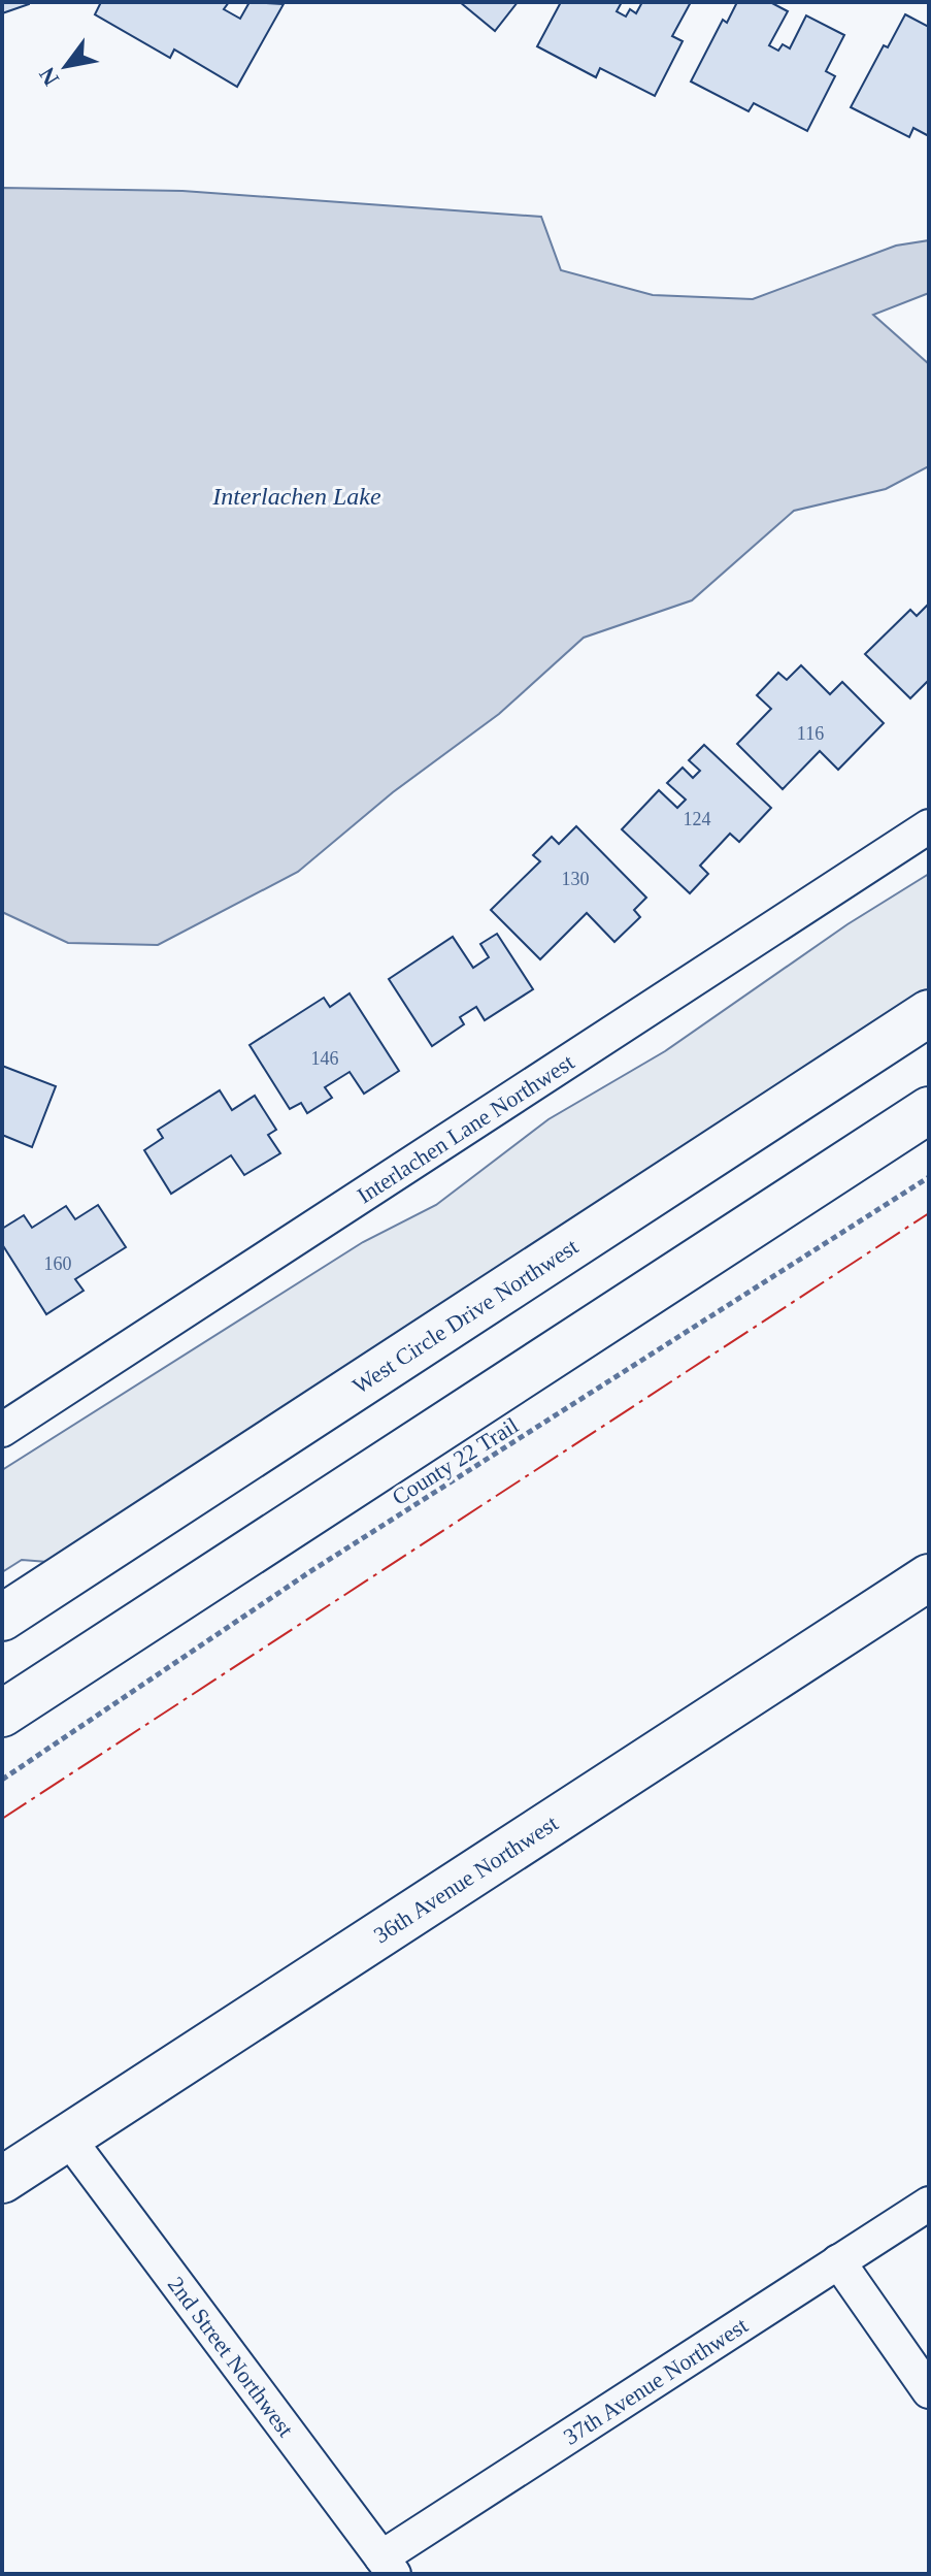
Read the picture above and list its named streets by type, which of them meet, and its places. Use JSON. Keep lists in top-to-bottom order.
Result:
{
  "streets": {
    "main road": ["West Circle Drive Northwest", "36th Avenue Northwest"],
    "street": ["Interlachen Lane Northwest", "2nd Street Northwest", "37th Avenue Northwest"],
    "path": ["County 22 Trail"]
  },
  "crossings": [
    ["36th Avenue Northwest", "2nd Street Northwest"],
    ["2nd Street Northwest", "37th Avenue Northwest"]
  ],
  "water": ["Interlachen Lake"],
  "house_numbers": [
    "116",
    "124",
    "130",
    "146",
    "160"
  ],
  "north": "bottom left"
}
